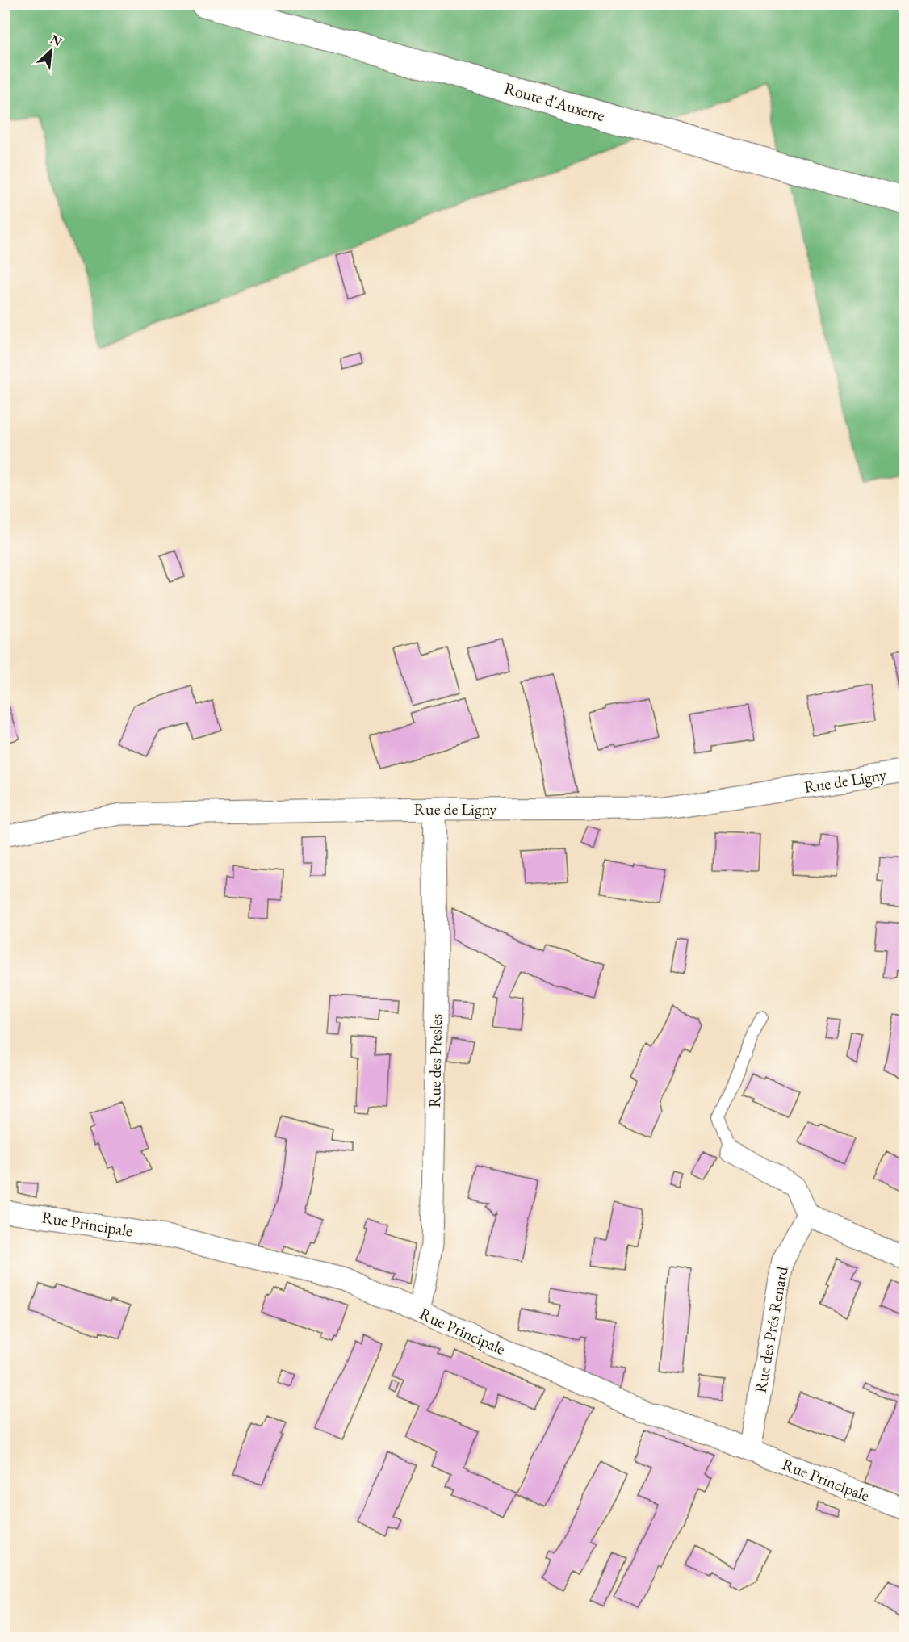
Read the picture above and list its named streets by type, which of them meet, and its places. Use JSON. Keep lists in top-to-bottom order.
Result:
{
  "streets": {
    "street": [
      "Route d'Auxerre",
      "Rue de Ligny",
      "Rue des Presles",
      "Rue Principale",
      "Rue des Prés Renard"
    ]
  },
  "crossings": [
    ["Rue de Ligny", "Rue des Presles"],
    ["Rue des Presles", "Rue Principale"],
    ["Rue Principale", "Rue des Prés Renard"]
  ],
  "north": "top right"
}
